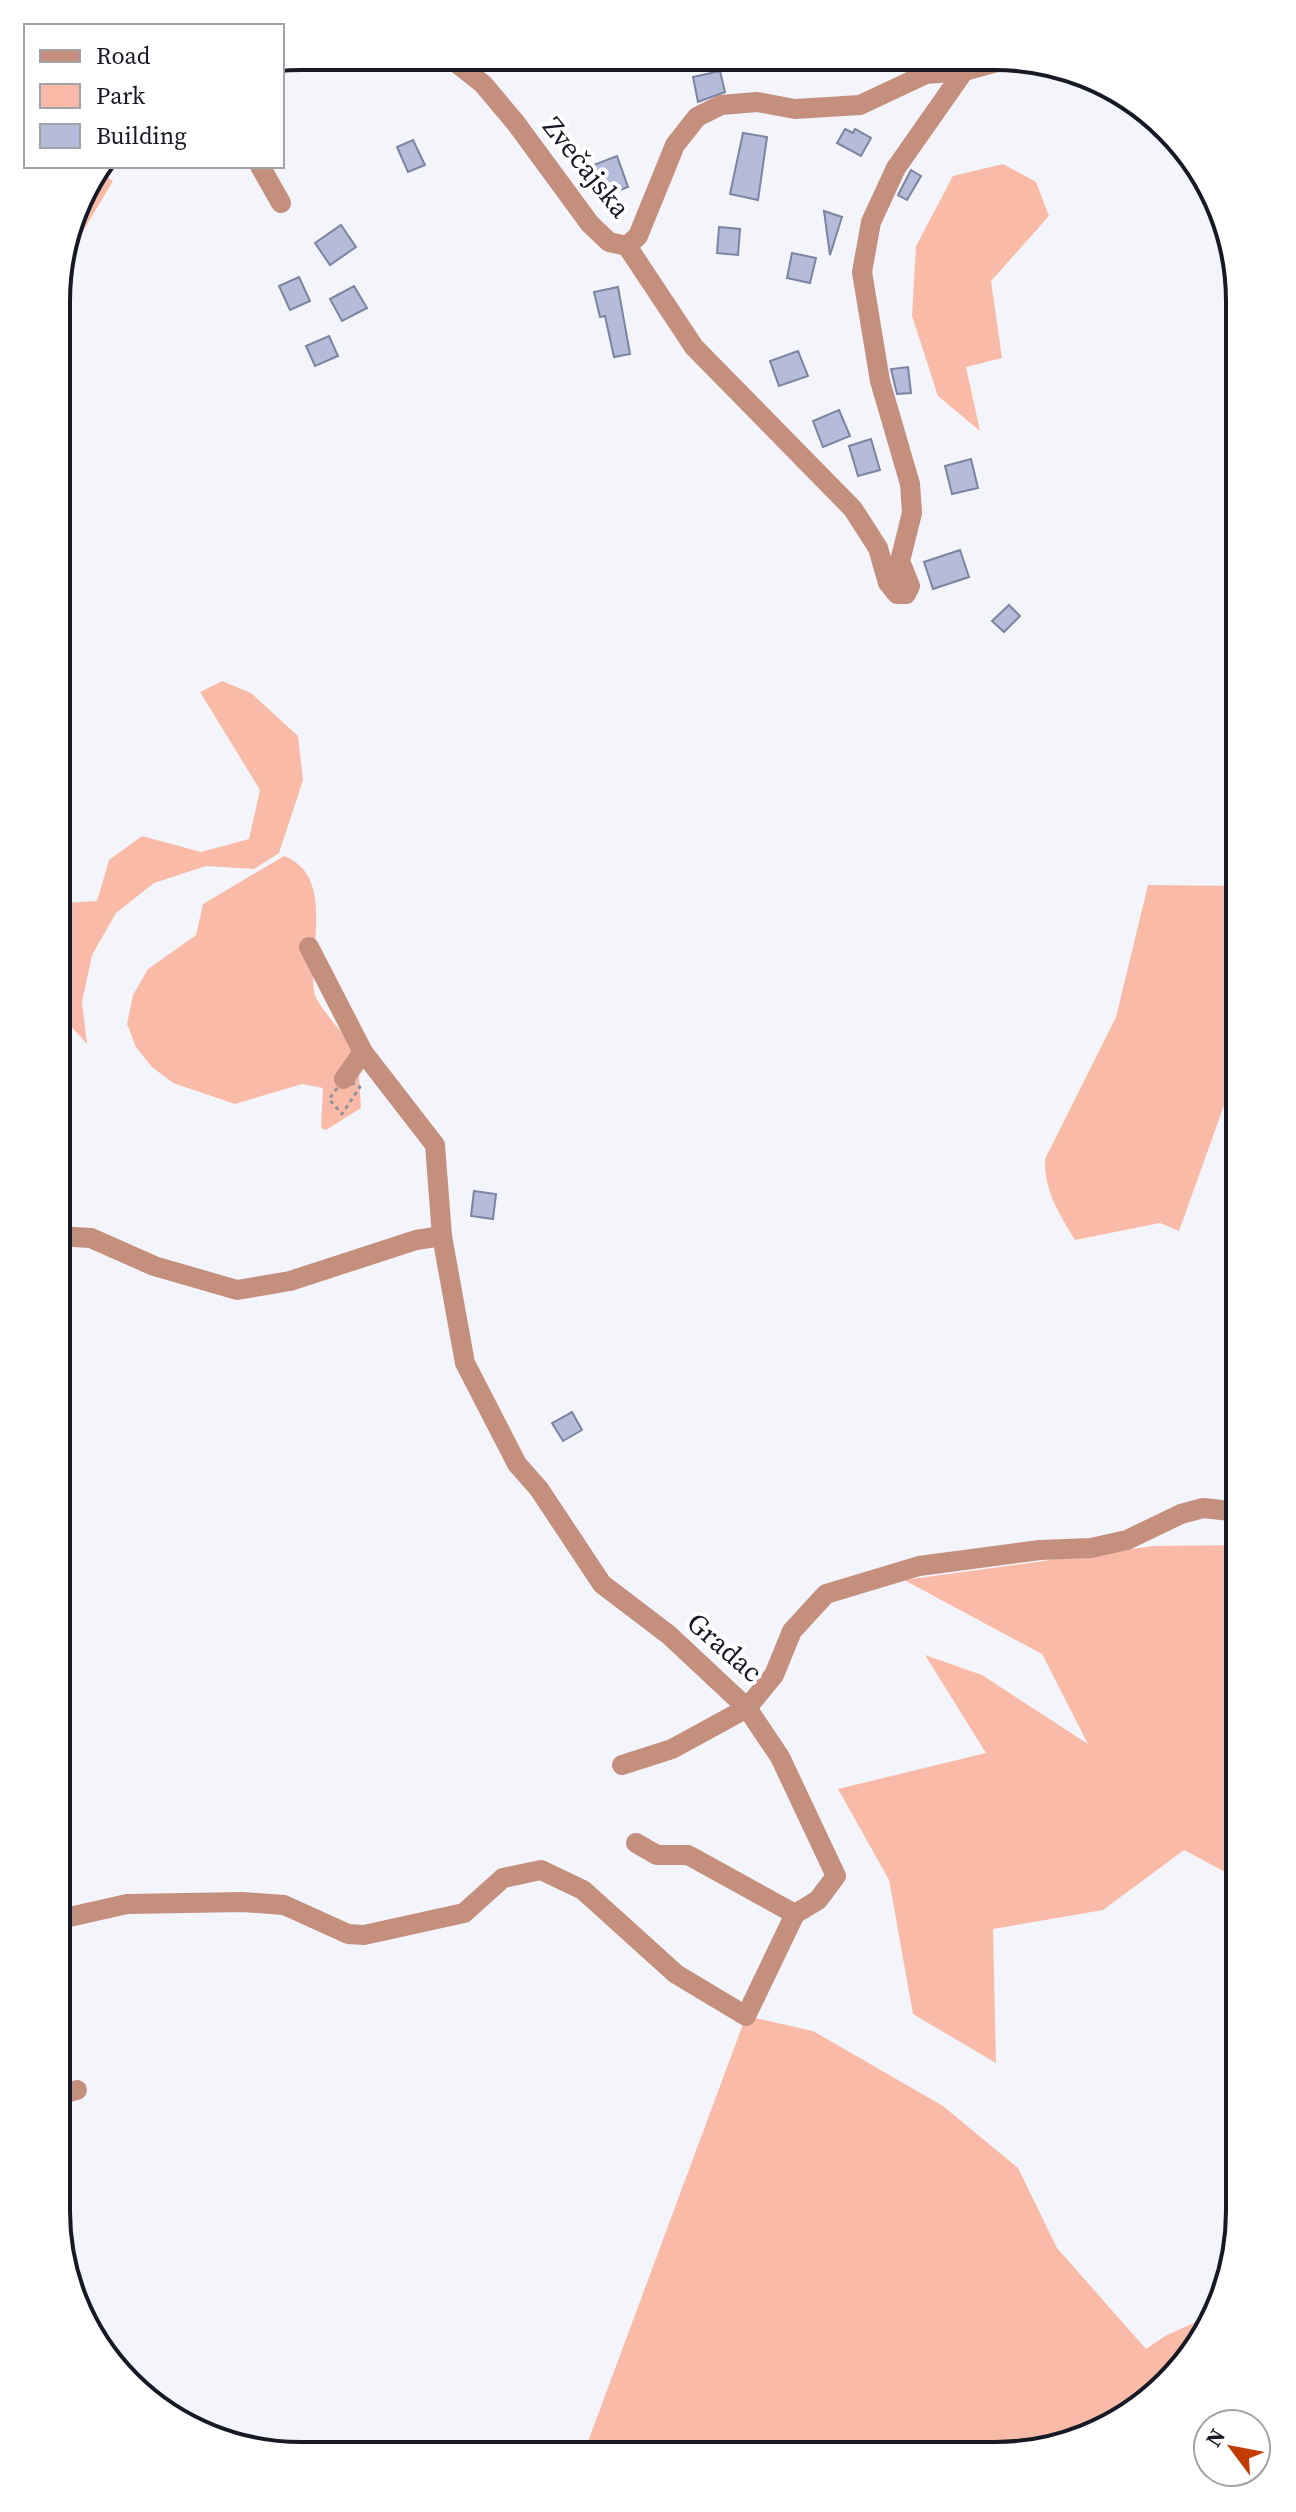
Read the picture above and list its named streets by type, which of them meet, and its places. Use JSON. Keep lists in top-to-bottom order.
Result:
{
  "streets": {
    "street": ["Zvečajska", "Gradac"]
  },
  "legend": ["Road", "Park", "Building"],
  "north": "top left"
}
